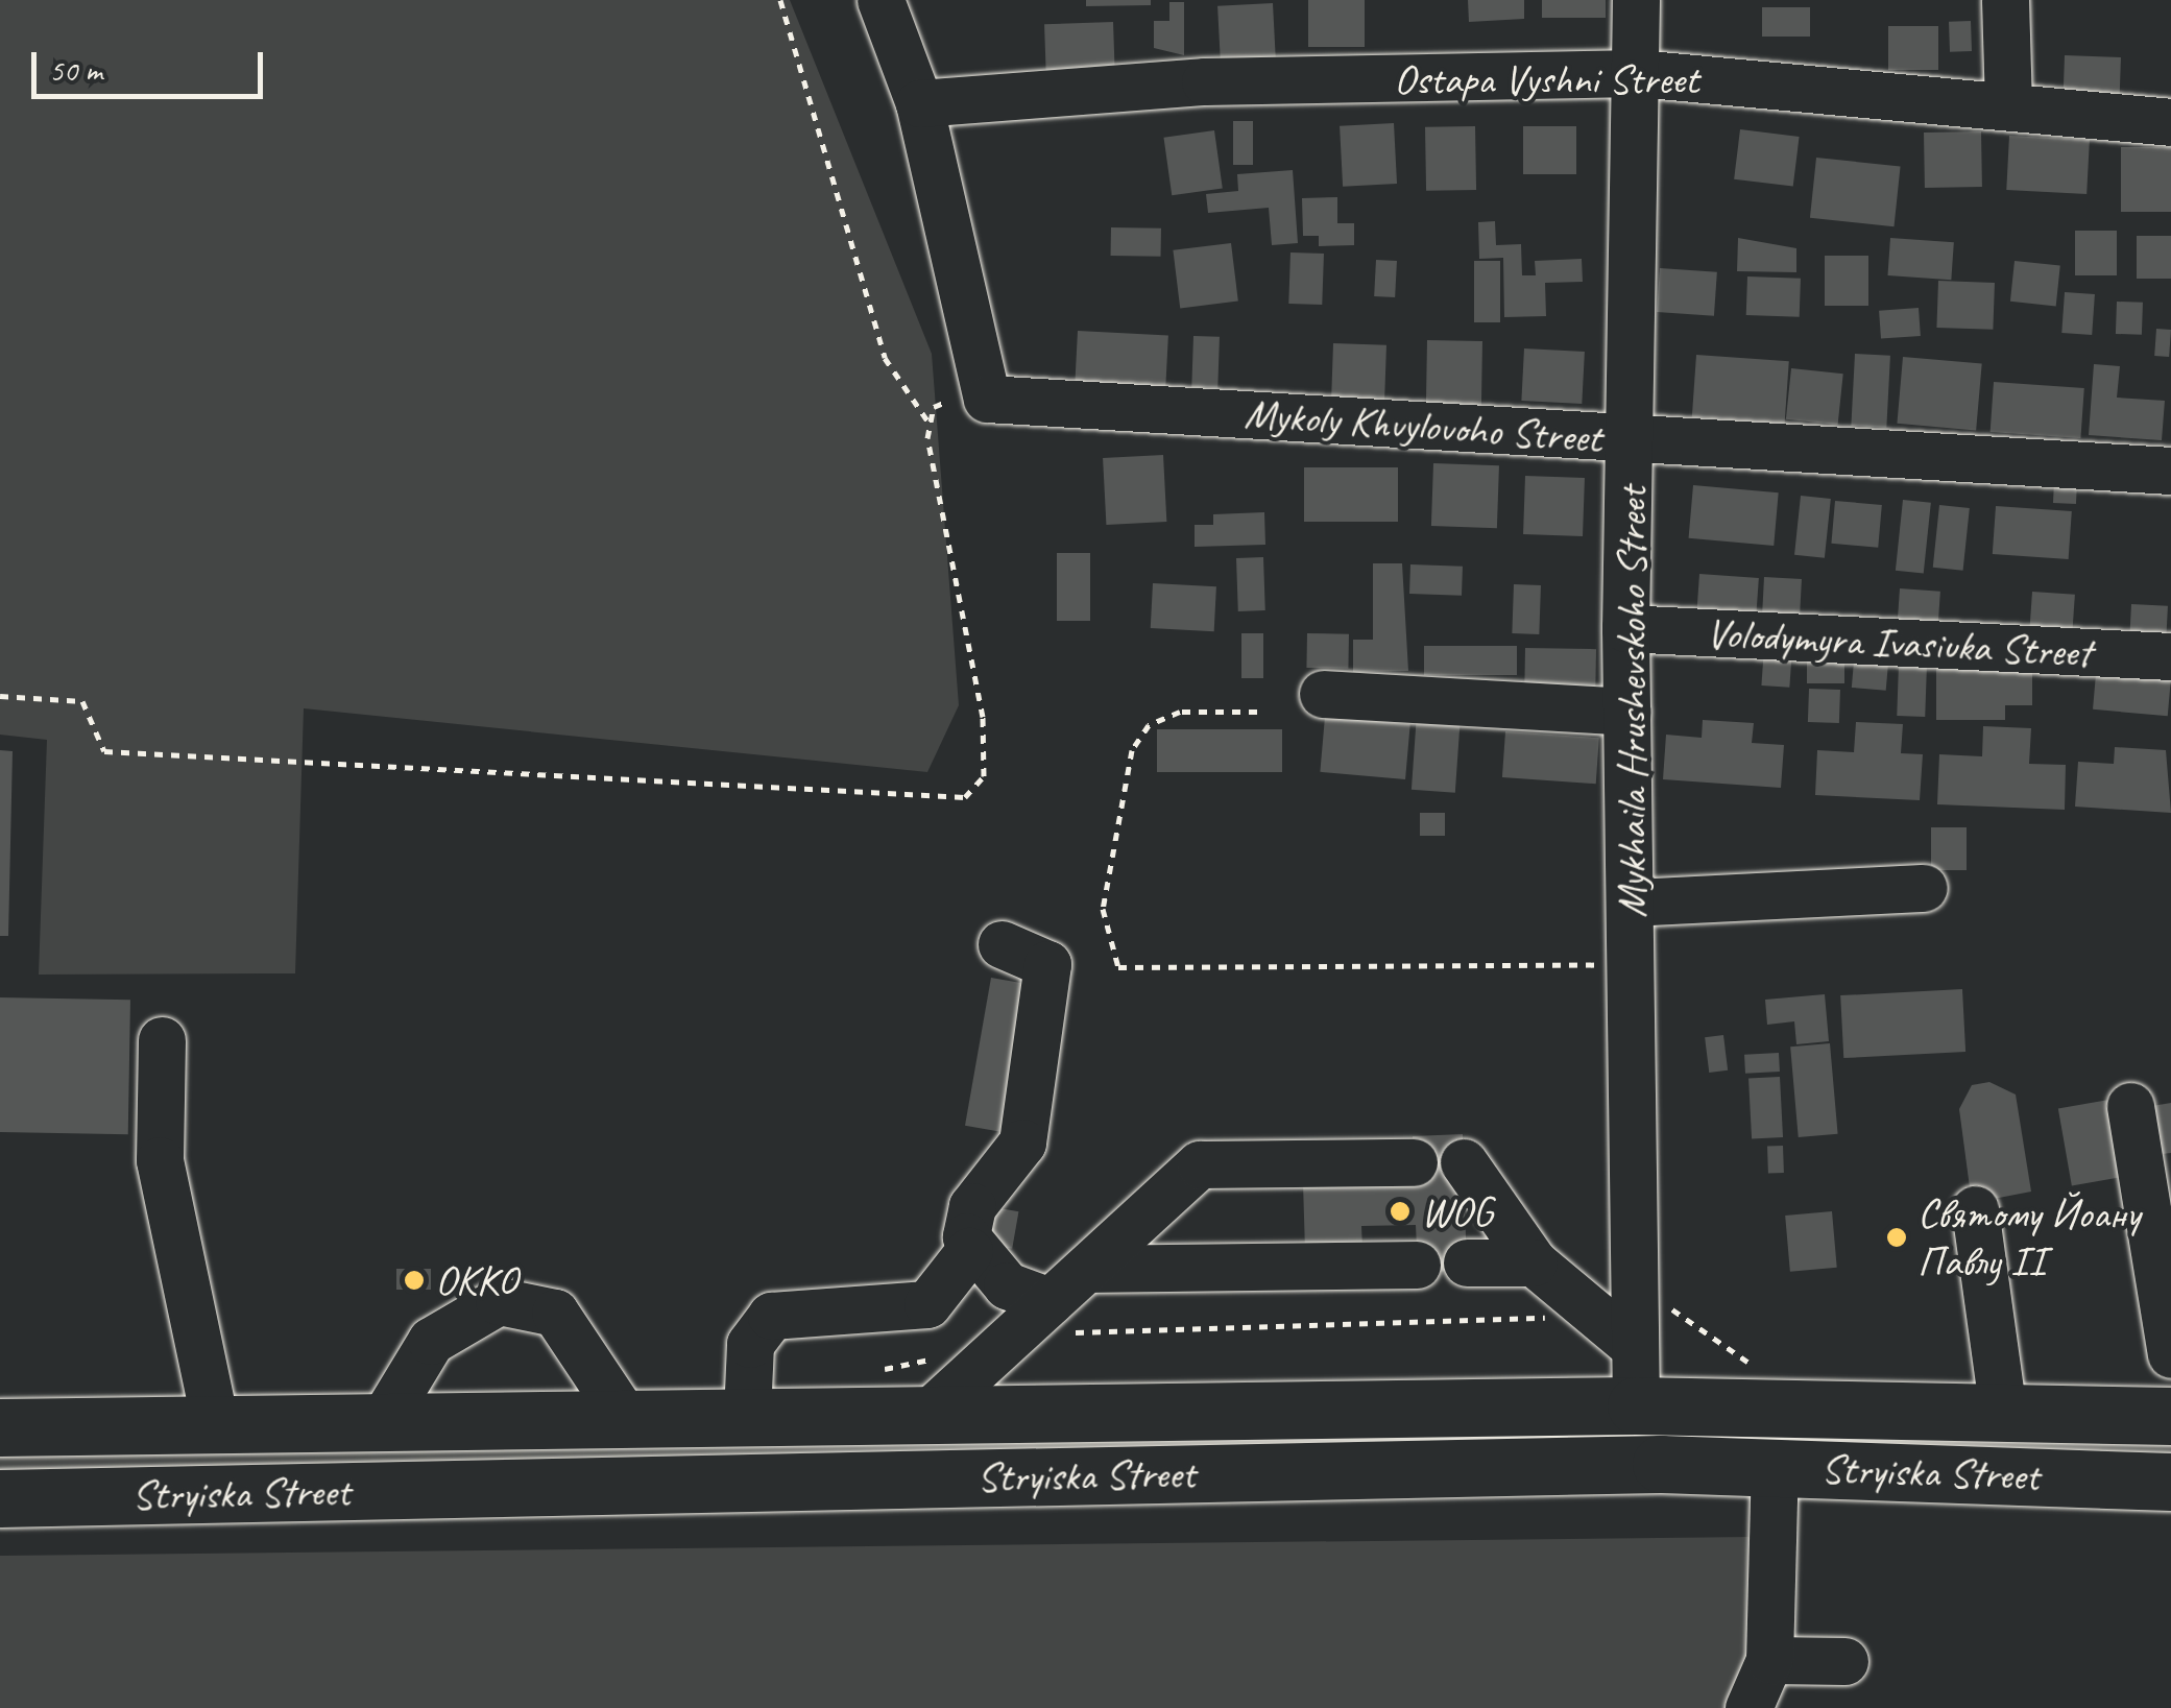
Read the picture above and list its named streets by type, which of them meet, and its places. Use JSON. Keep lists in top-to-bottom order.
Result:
{
  "streets": {
    "main road": ["Stryiska Street"],
    "street": [
      "Ostapa Vyshni Street",
      "Mykoly Khvylovoho Street",
      "Volodymyra Ivasiuka Street",
      "Mykhaila Hrushevskoho Street"
    ]
  },
  "crossings": [
    ["Ostapa Vyshni Street", "Mykhaila Hrushevskoho Street"],
    ["Mykoly Khvylovoho Street", "Mykhaila Hrushevskoho Street"],
    ["Volodymyra Ivasiuka Street", "Mykhaila Hrushevskoho Street"],
    ["Mykhaila Hrushevskoho Street", "Stryiska Street"]
  ],
  "places": ["WOG", "Святому Йоану Павлу ІІ", "OKKO"],
  "scale_bar": "50 m"
}
